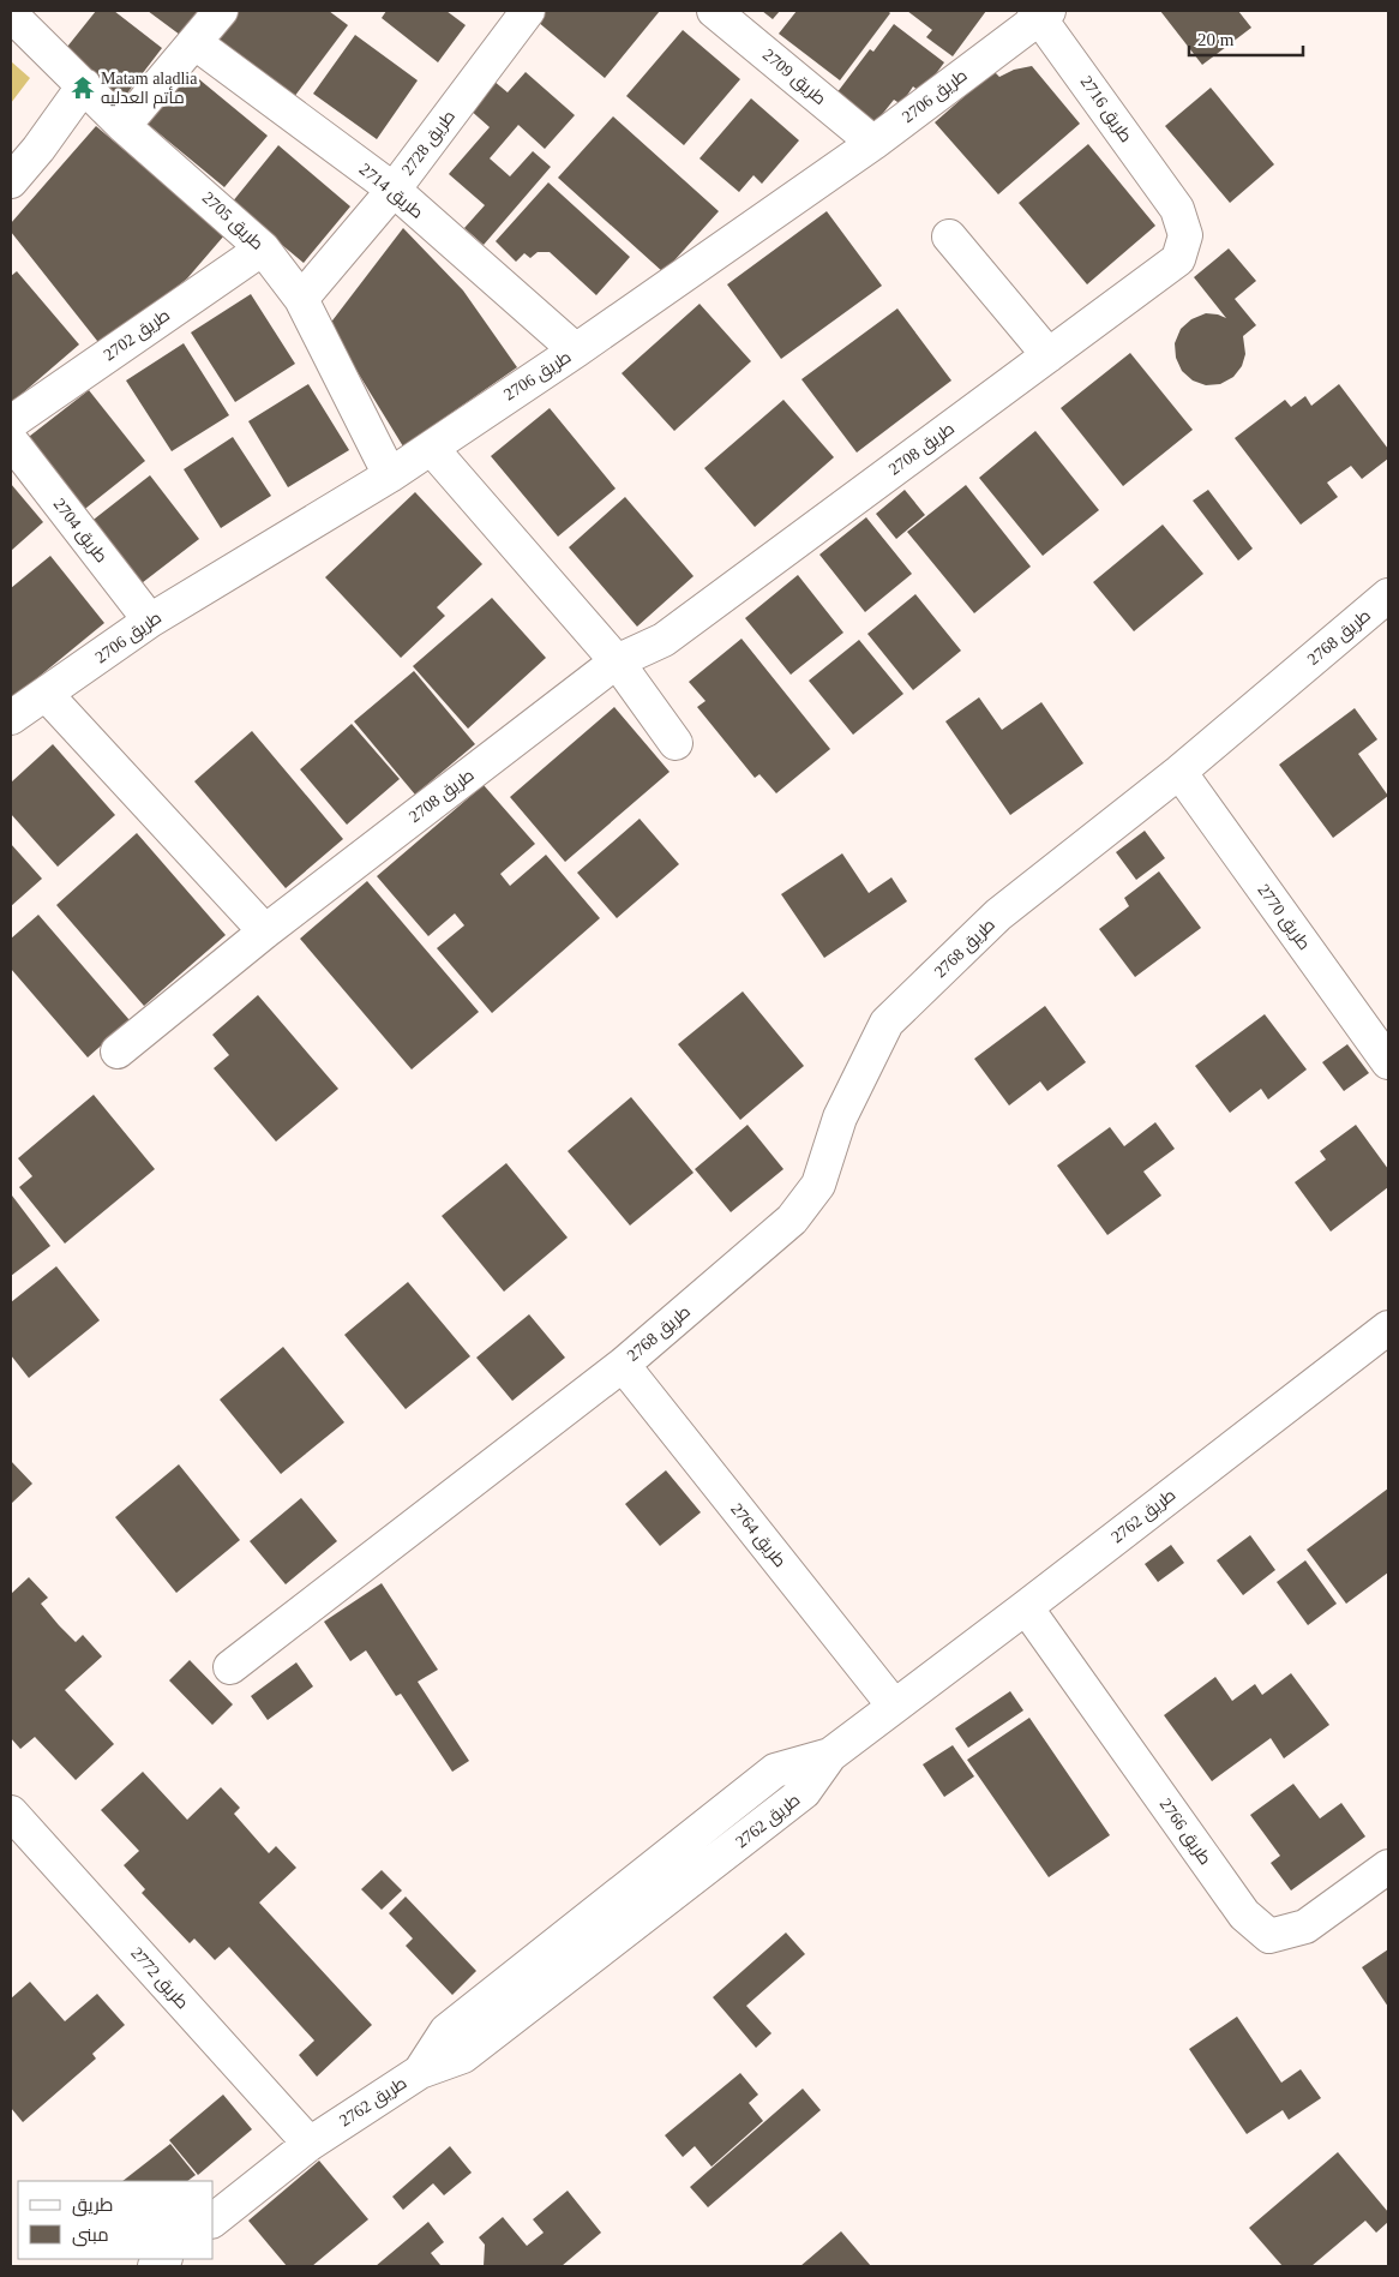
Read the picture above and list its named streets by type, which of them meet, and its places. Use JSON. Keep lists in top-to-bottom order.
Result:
{
  "streets": {
    "street": [
      "طريق 2709",
      "طريق 2706",
      "طريق 2716",
      "طريق 2728",
      "طريق 2714",
      "طريق 2705",
      "طريق 2702",
      "طريق 2708",
      "طريق 2704",
      "طريق 2768",
      "طريق 2770",
      "طريق 2762",
      "طريق 2764",
      "طريق 2766",
      "طريق 2772"
    ]
  },
  "crossings": [
    ["طريق 2709", "طريق 2706"],
    ["طريق 2706", "طريق 2716"],
    ["طريق 2706", "طريق 2714"],
    ["طريق 2706", "طريق 2705"],
    ["طريق 2706", "طريق 2704"],
    ["طريق 2716", "طريق 2708"],
    ["طريق 2728", "طريق 2714"],
    ["طريق 2728", "طريق 2705"],
    ["طريق 2705", "طريق 2702"],
    ["طريق 2768", "طريق 2770"],
    ["طريق 2768", "طريق 2764"],
    ["طريق 2762", "طريق 2764"],
    ["طريق 2762", "طريق 2766"],
    ["طريق 2762", "طريق 2772"]
  ],
  "places": {
    "temple": ["Matam aladlia مأتم العدليه"]
  },
  "legend": ["طريق", "مبنى"],
  "scale_bar": "20 m"
}
